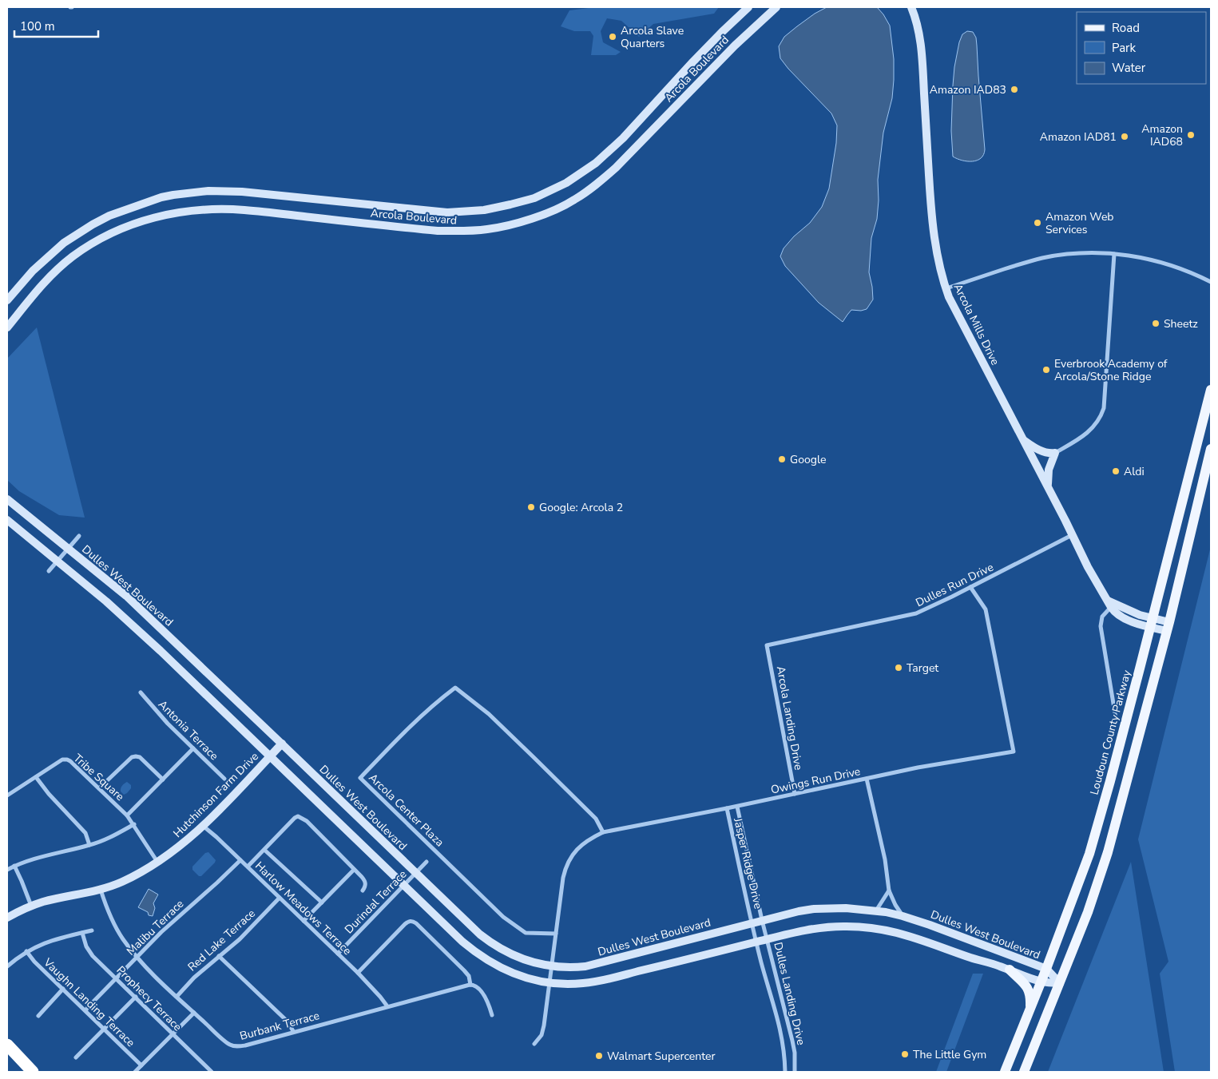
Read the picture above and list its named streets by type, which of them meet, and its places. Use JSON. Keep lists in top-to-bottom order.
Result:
{
  "streets": {
    "main road": ["Loudoun County Parkway"],
    "street": [
      "Arcola Boulevard",
      "Arcola Mills Drive",
      "Dulles Run Drive",
      "Dulles West Boulevard",
      "Arcola Landing Drive",
      "Antonia Terrace",
      "Tribe Square",
      "Owings Run Drive",
      "Hutchinson Farm Drive",
      "Arcola Center Plaza",
      "Jasper Ridge Drive",
      "Durindal Terrace",
      "Harlow Meadows Terrace",
      "Malibu Terrace",
      "Red Lake Terrace",
      "Dulles Landing Drive",
      "Prophecy Terrace",
      "Vaughn Landing Terrace",
      "Burbank Terrace"
    ]
  },
  "crossings": [
    ["Arcola Mills Drive", "Dulles Run Drive"],
    ["Arcola Mills Drive", "Loudoun County Parkway"],
    ["Dulles Run Drive", "Arcola Landing Drive"],
    ["Dulles Run Drive", "Owings Run Drive"],
    ["Dulles West Boulevard", "Loudoun County Parkway"],
    ["Dulles West Boulevard", "Owings Run Drive"],
    ["Dulles West Boulevard", "Hutchinson Farm Drive"],
    ["Dulles West Boulevard", "Jasper Ridge Drive"],
    ["Dulles West Boulevard", "Durindal Terrace"],
    ["Dulles West Boulevard", "Dulles Landing Drive"],
    ["Arcola Landing Drive", "Owings Run Drive"],
    ["Tribe Square", "Hutchinson Farm Drive"],
    ["Owings Run Drive", "Arcola Center Plaza"],
    ["Owings Run Drive", "Jasper Ridge Drive"],
    ["Hutchinson Farm Drive", "Harlow Meadows Terrace"],
    ["Hutchinson Farm Drive", "Burbank Terrace"],
    ["Jasper Ridge Drive", "Dulles Landing Drive"],
    ["Durindal Terrace", "Harlow Meadows Terrace"],
    ["Harlow Meadows Terrace", "Malibu Terrace"],
    ["Harlow Meadows Terrace", "Red Lake Terrace"],
    ["Harlow Meadows Terrace", "Burbank Terrace"],
    ["Malibu Terrace", "Prophecy Terrace"],
    ["Malibu Terrace", "Vaughn Landing Terrace"],
    ["Malibu Terrace", "Burbank Terrace"],
    ["Red Lake Terrace", "Burbank Terrace"]
  ],
  "places": [
    "Arcola Slave Quarters",
    "Amazon IAD83",
    "Amazon IAD68",
    "Amazon IAD81",
    "Amazon Web Services",
    "Sheetz",
    "Everbrook Academy of Arcola/Stone Ridge",
    "Google",
    "Aldi",
    "Google: Arcola 2",
    "Target",
    "The Little Gym",
    "Walmart Supercenter"
  ],
  "legend": ["Road", "Park", "Water"],
  "scale_bar": "100 m"
}
